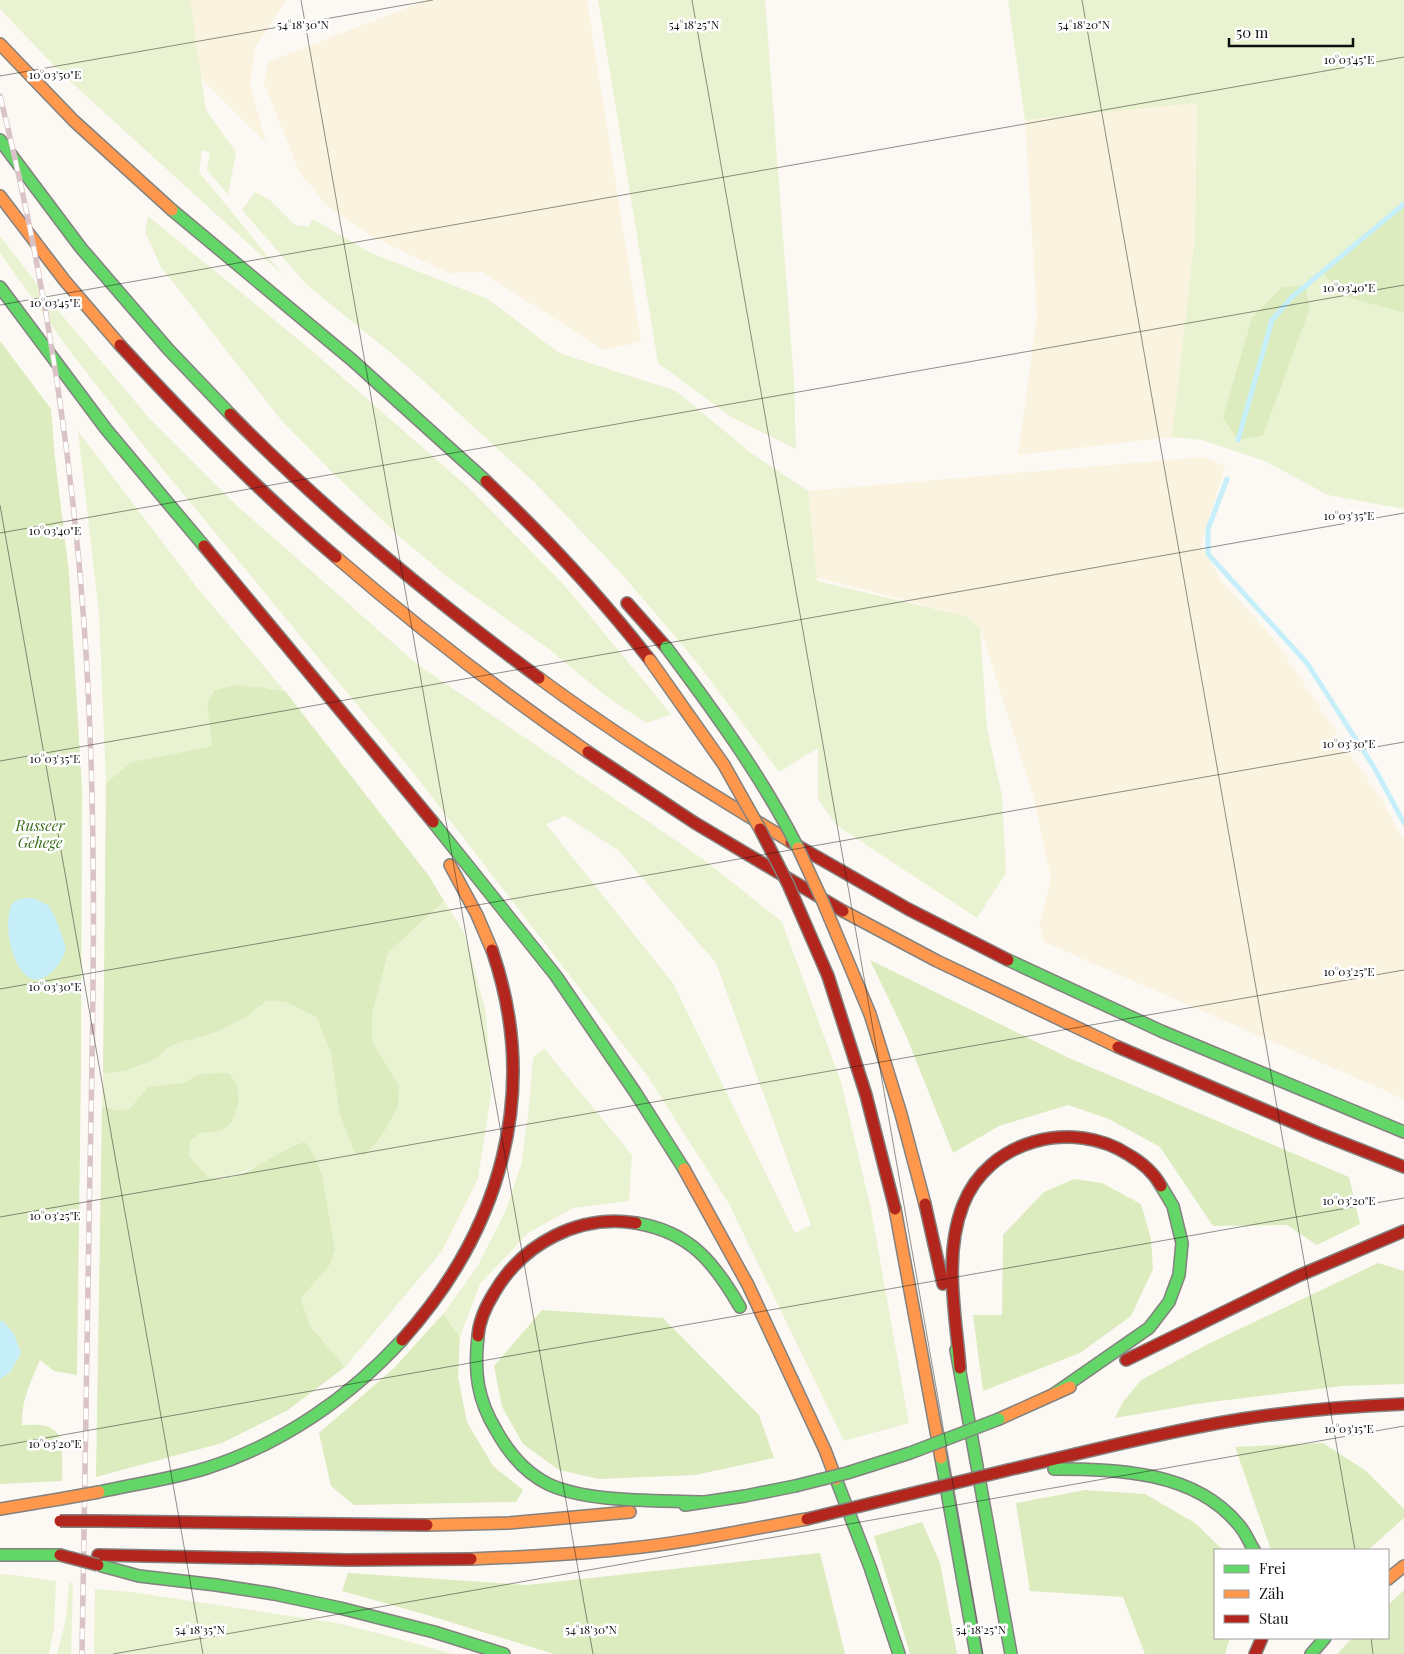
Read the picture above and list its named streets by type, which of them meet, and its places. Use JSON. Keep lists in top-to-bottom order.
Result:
{
  "parks": ["Russeer Gehege"],
  "legend": ["Frei", "Zäh", "Stau"],
  "scale_bar": "50 m",
  "coordinates": [
    "54°18'30\"N",
    "54°18'25\"N",
    "54°18'20\"N",
    "10°03'45\"E",
    "10°03'50\"E",
    "10°03'40\"E",
    "10°03'35\"E",
    "10°03'30\"E",
    "10°03'25\"E",
    "10°03'20\"E",
    "10°03'15\"E",
    "54°18'35\"N"
  ]
}
